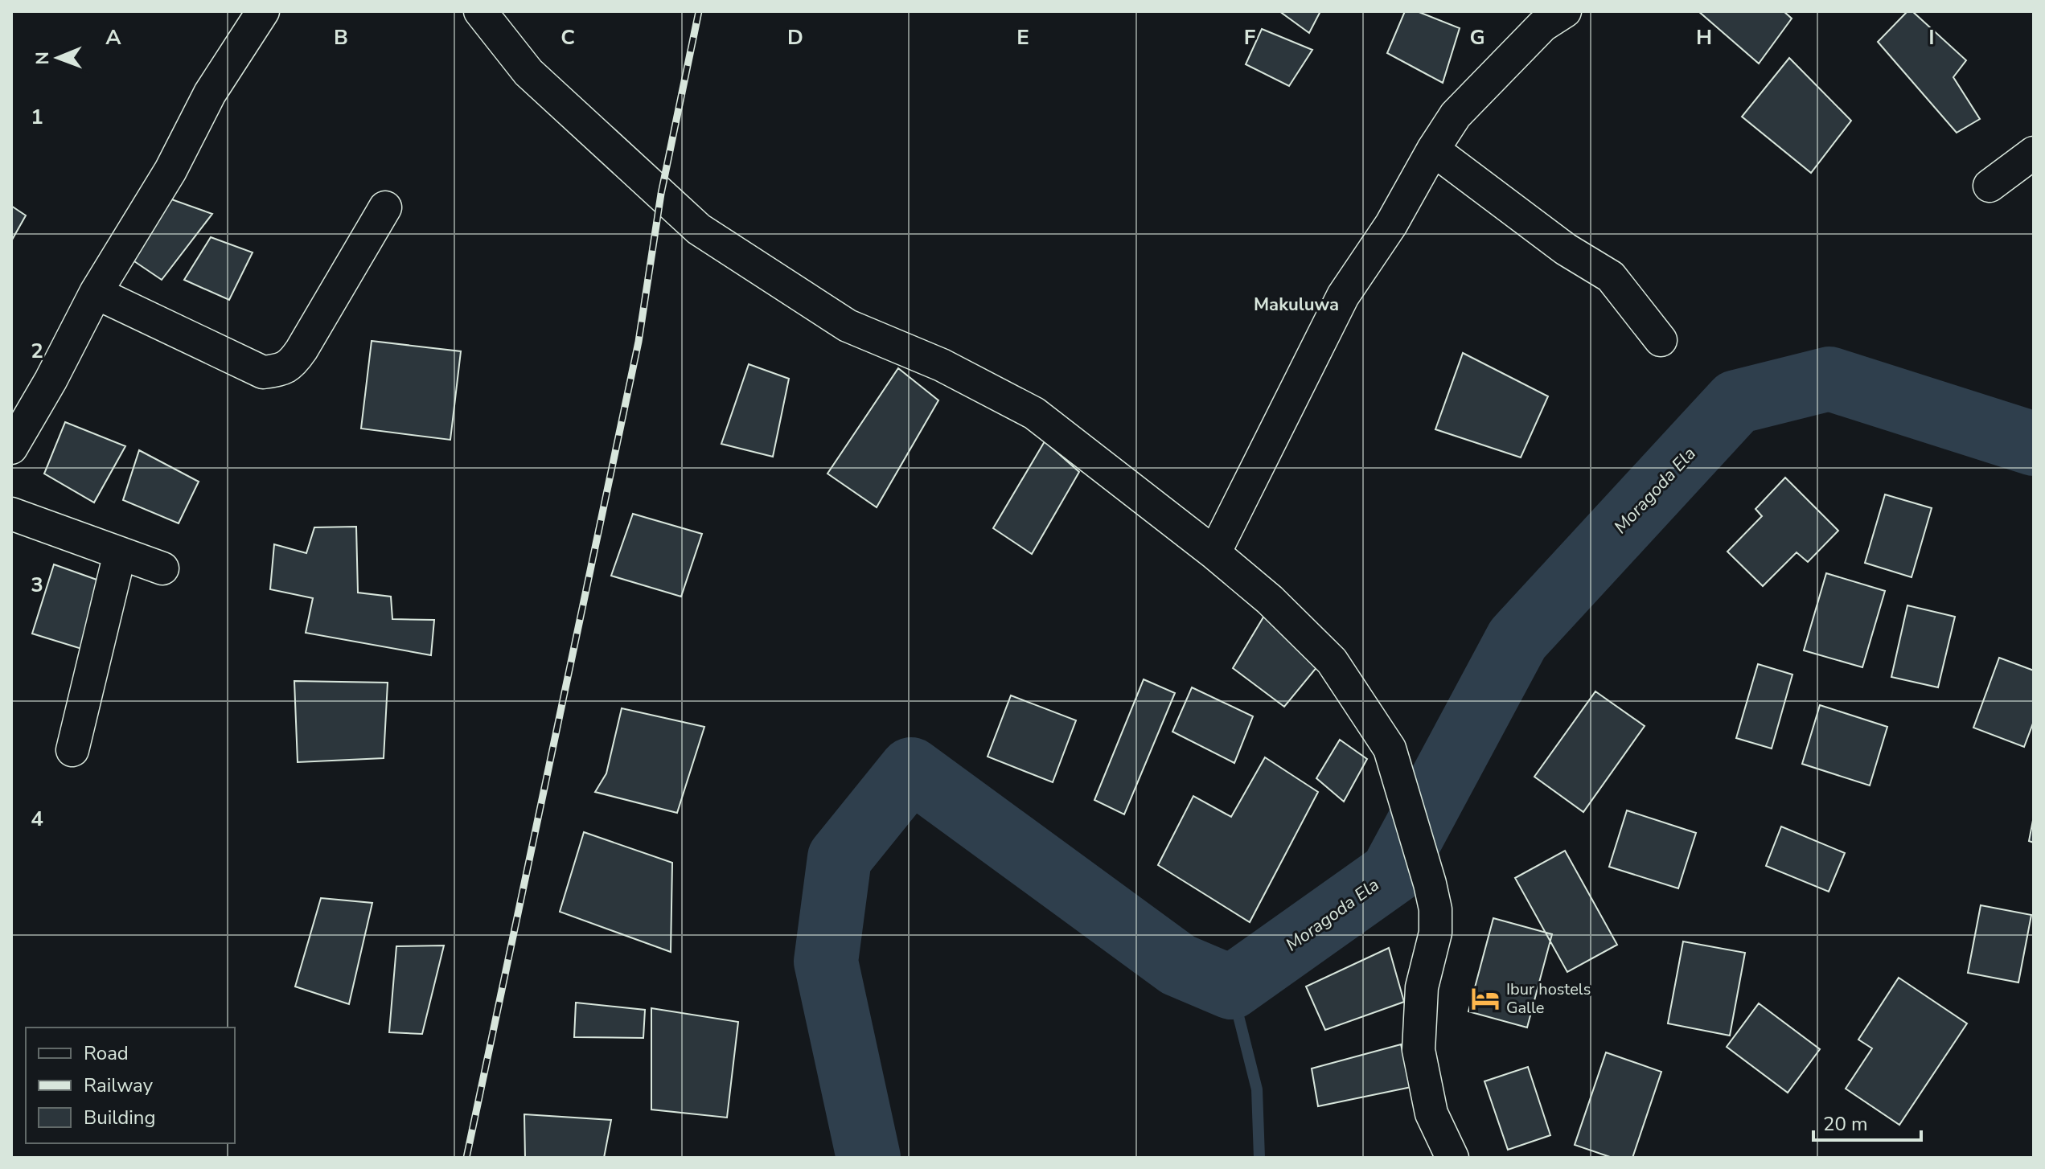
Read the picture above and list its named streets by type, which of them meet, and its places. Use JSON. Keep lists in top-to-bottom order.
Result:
{
  "districts": ["Makuluwa"],
  "water": ["Moragoda Ela"],
  "places": {
    "hotel": ["Ibur hostels Galle"]
  },
  "legend": ["Road", "Railway", "Building"],
  "scale_bar": "20 m",
  "north": "left",
  "grid": {
    "columns": [
      "A",
      "B",
      "C",
      "D",
      "E",
      "F",
      "G",
      "H",
      "I"
    ],
    "rows": [
      "1",
      "2",
      "3",
      "4"
    ]
  }
}
